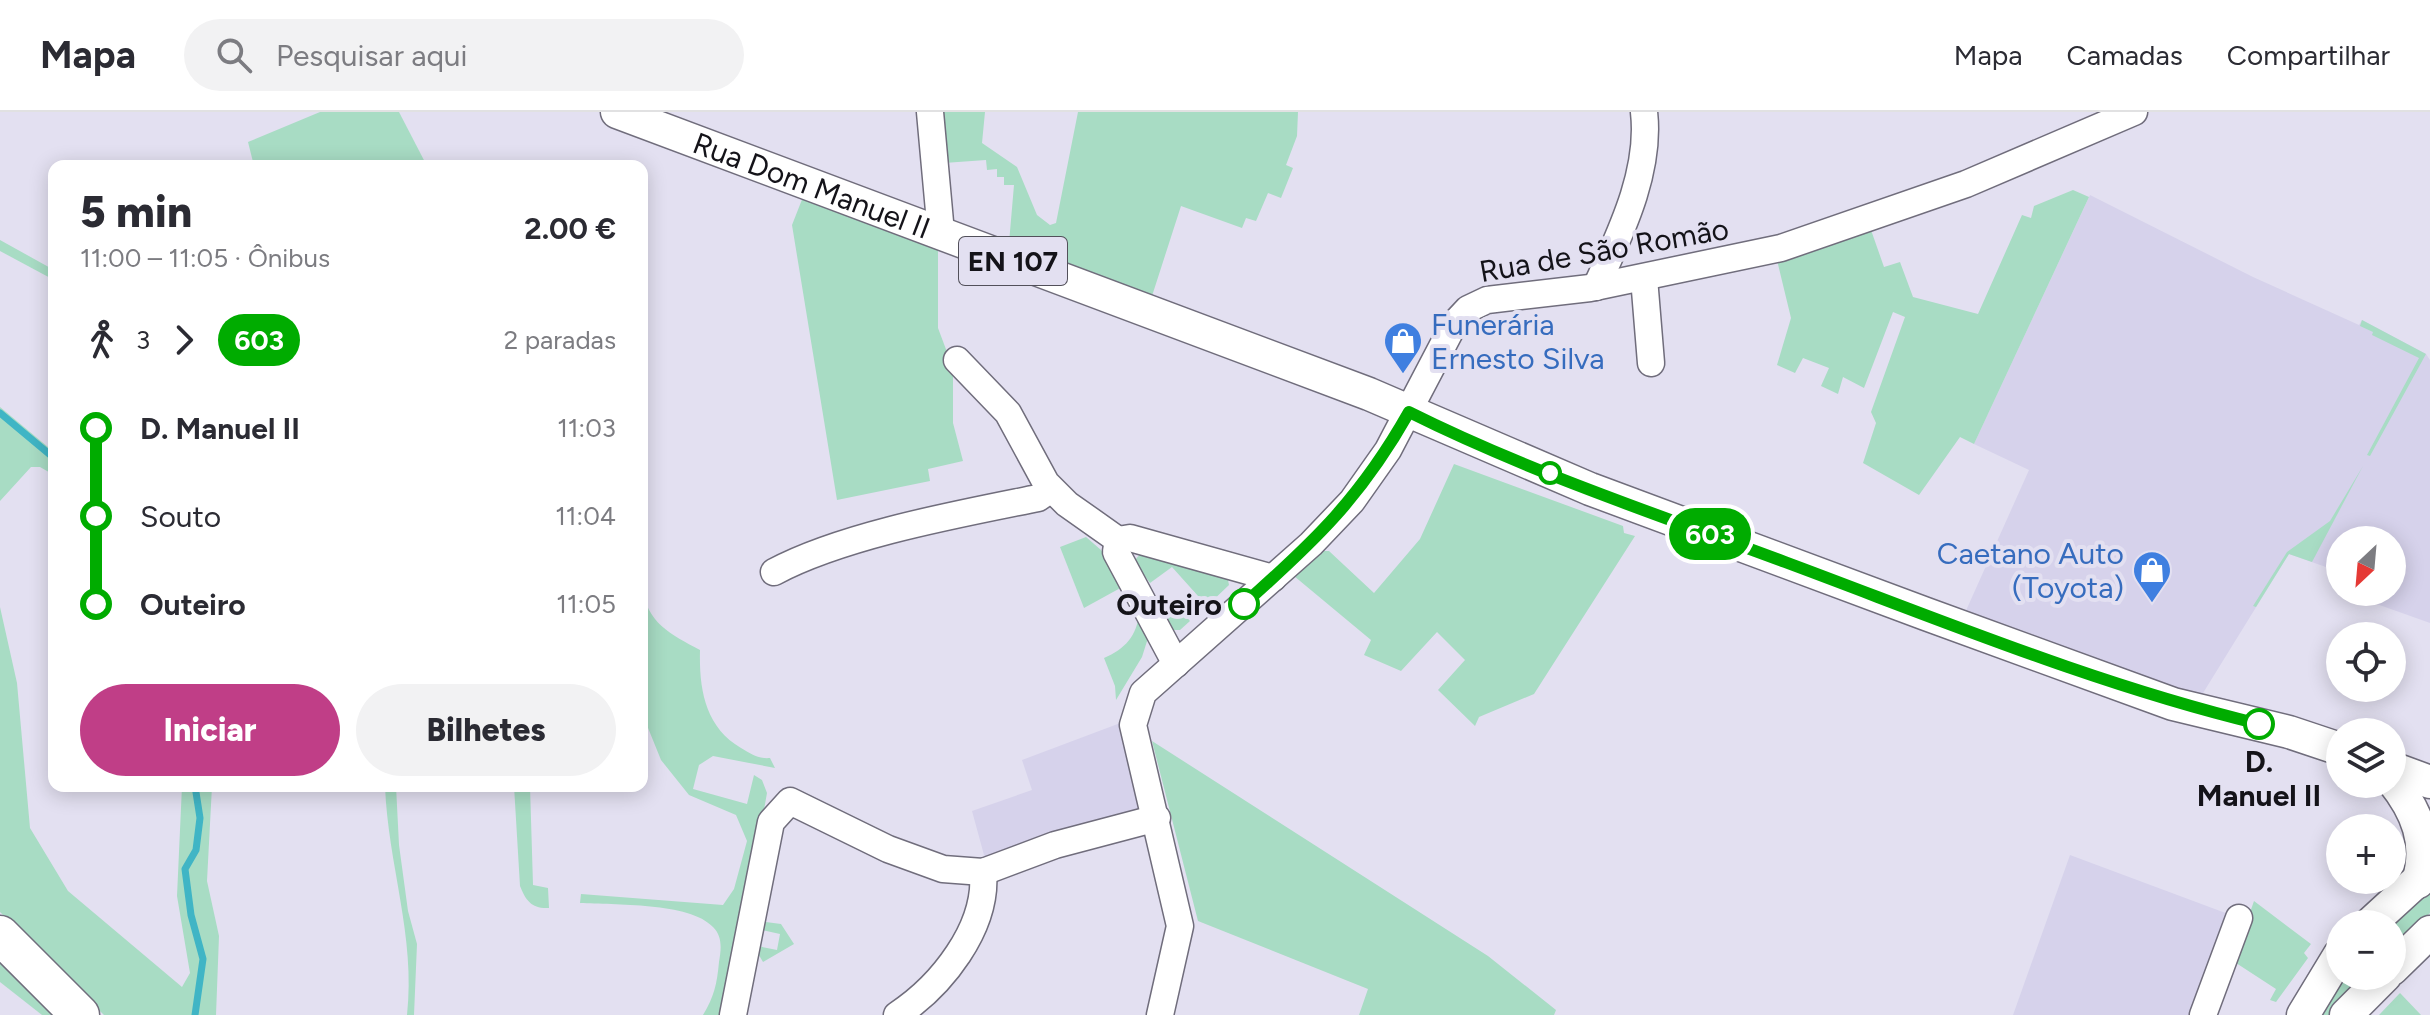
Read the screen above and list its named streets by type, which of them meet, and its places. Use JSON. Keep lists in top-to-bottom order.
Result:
{
  "streets": {
    "main road": ["Rua Dom Manuel II", "EN 107"],
    "street": ["Rua de São Romão"]
  },
  "crossings": [
    ["Rua Dom Manuel II", "Rua de São Romão"],
    ["Rua Dom Manuel II", "EN 107"],
    ["Rua de São Romão", "EN 107"]
  ],
  "places": {
    "shop": ["Funerária Ernesto Silva", "Caetano Auto (Toyota)"],
    "other": ["Outeiro", "D. Manuel II"]
  },
  "lines": ["bus line 603"],
  "north": "bottom left",
  "page": {
    "header": "Mapa",
    "search": "Pesquisar aqui",
    "nav": ["Mapa", "Camadas", "Compartilhar"],
    "on_map": "603",
    "heading": ["5 min", "11:00 – 11:05 · Ônibus", "2.00 €"],
    "legs": ["3", "603", "2 paradas"],
    "list": [
      {
        "name": "D. Manuel II",
        "value": "11:03"
      },
      {
        "name": "Souto",
        "value": "11:04"
      },
      {
        "name": "Outeiro",
        "value": "11:05"
      }
    ],
    "map_buttons": ["+", "−"],
    "buttons": ["Iniciar", "Bilhetes"]
  }
}
